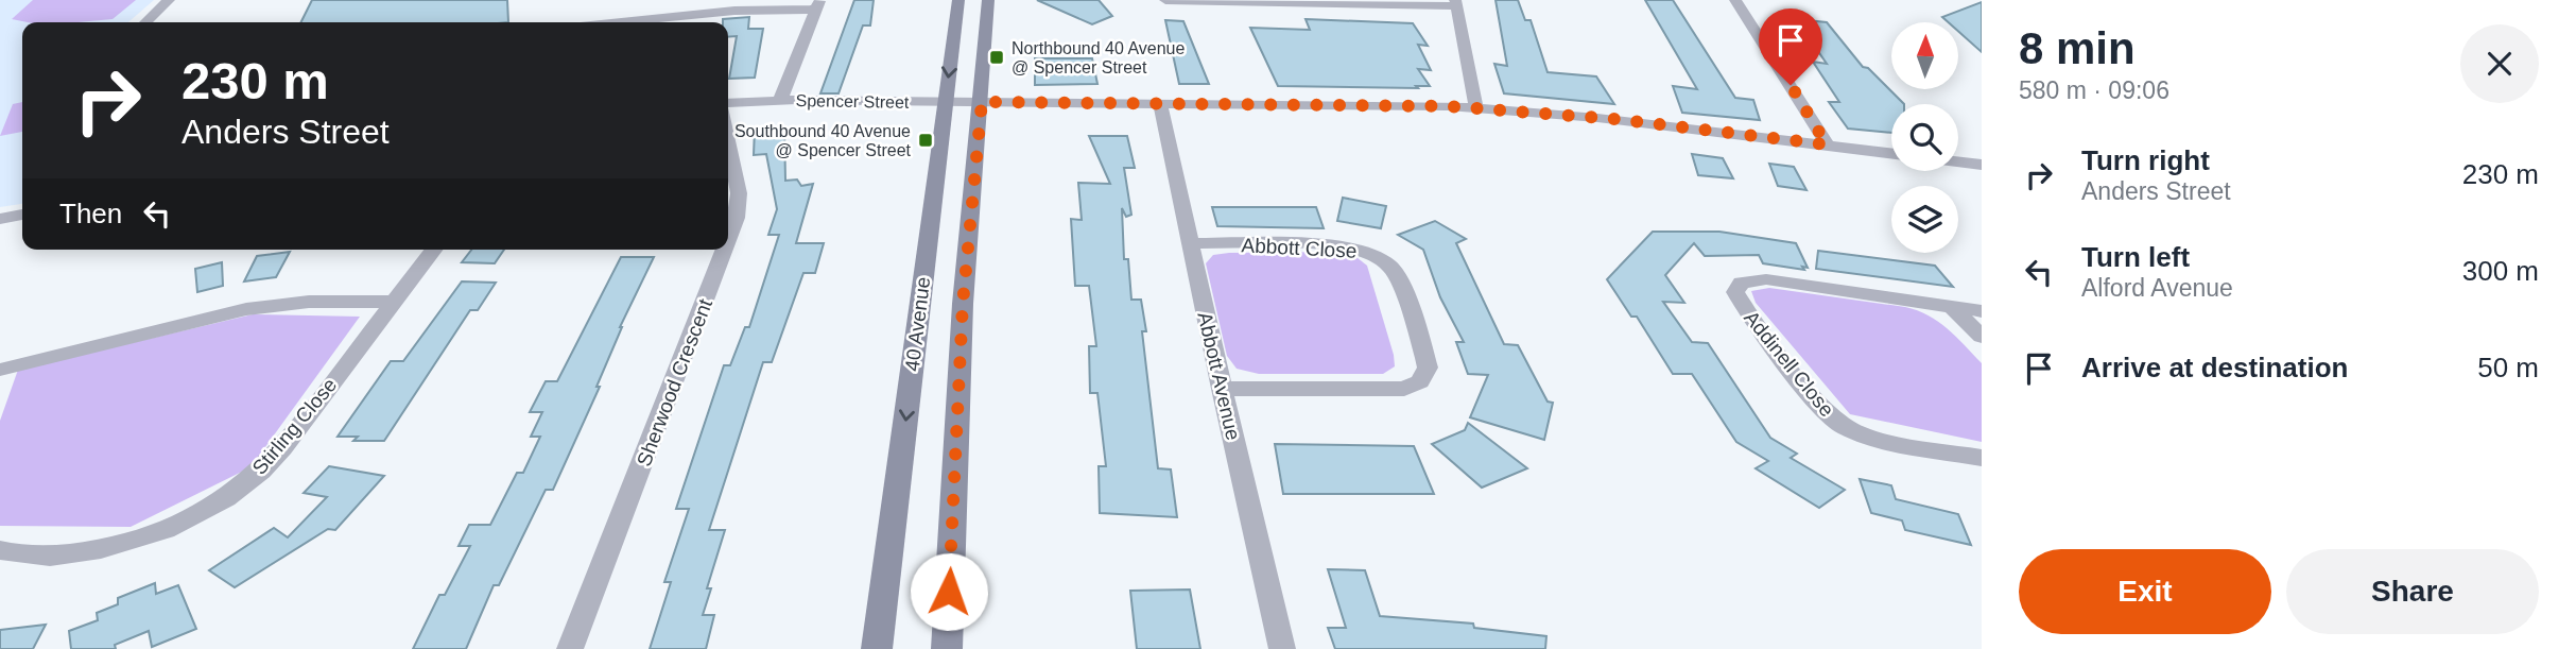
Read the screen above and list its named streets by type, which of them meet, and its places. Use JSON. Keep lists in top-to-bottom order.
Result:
{
  "streets": {
    "main road": ["40 Avenue"],
    "street": [
      "Spencer Street",
      "Abbott Close",
      "Addinell Close",
      "Abbott Avenue",
      "Sherwood Crescent",
      "Stirling Close"
    ]
  },
  "crossings": [
    ["Spencer Street", "40 Avenue"],
    ["Spencer Street", "Abbott Avenue"],
    ["Abbott Close", "Abbott Avenue"]
  ],
  "places": {
    "transit": ["Northbound 40 Avenue @ Spencer Street", "Southbound 40 Avenue @ Spencer Street"]
  },
  "north": "top",
  "page": {
    "heading": ["8 min", "580 m · 09:06"],
    "turn": ["230 m", "Anders Street"],
    "list": [
      {
        "name": "Turn right",
        "note": "Anders Street",
        "value": "230 m"
      },
      {
        "name": "Turn left",
        "note": "Alford Avenue",
        "value": "300 m"
      },
      {
        "name": "Arrive at destination",
        "value": "50 m"
      }
    ],
    "then": "Then",
    "buttons": ["Exit", "Share"]
  }
}
